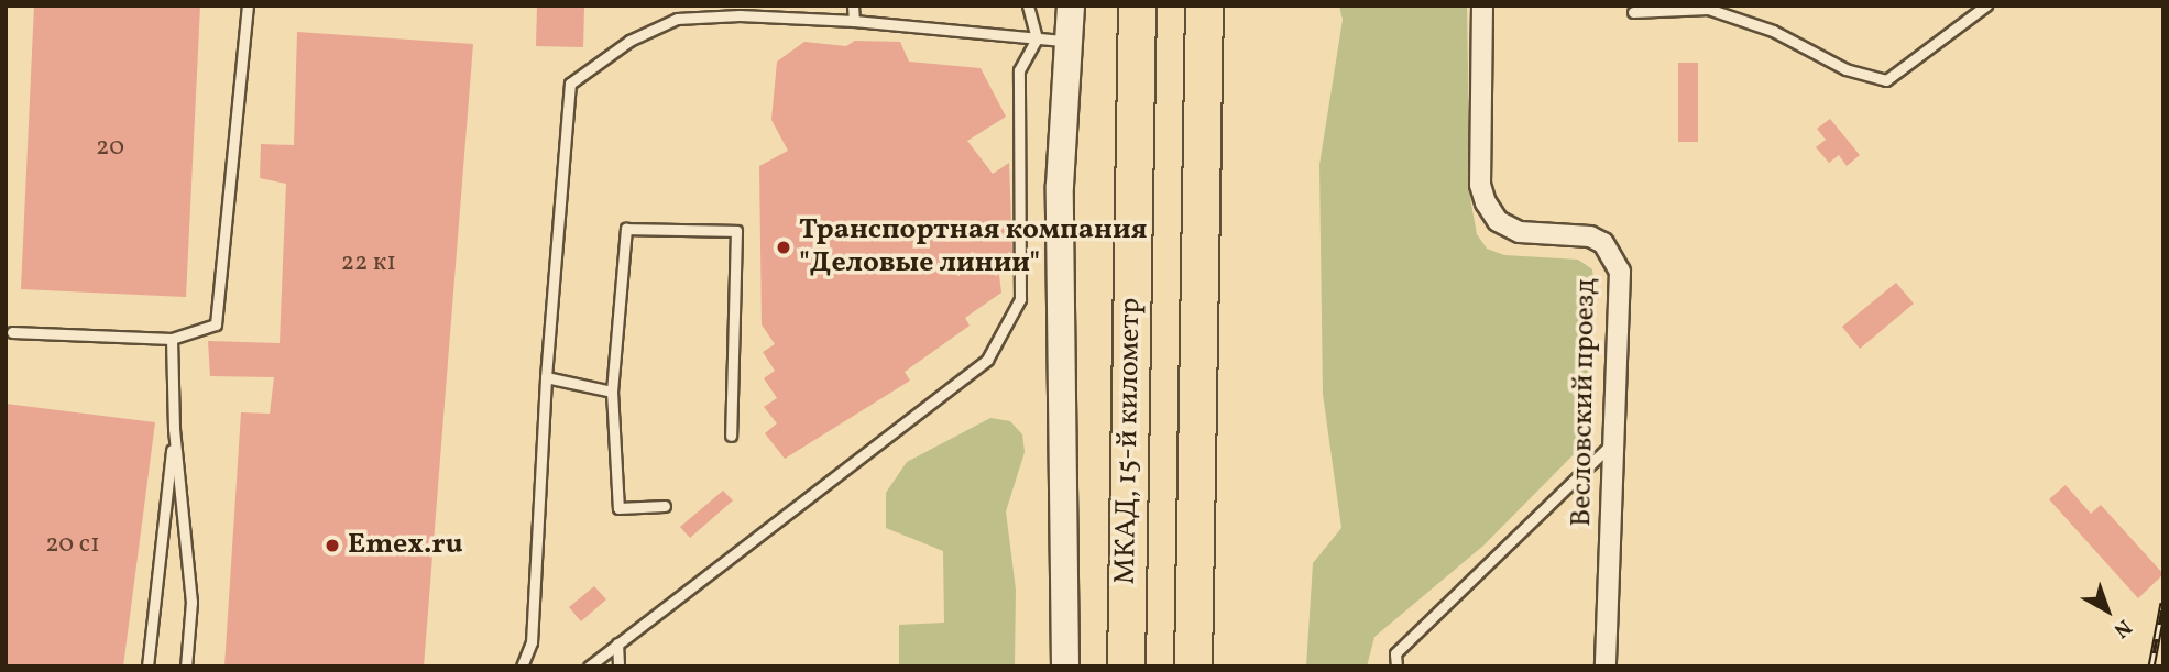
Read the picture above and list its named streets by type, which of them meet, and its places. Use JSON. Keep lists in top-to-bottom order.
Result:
{
  "streets": {
    "highway": ["МКАД, 15-й километр"],
    "street": ["Весловский проезд"]
  },
  "places": ["Транспортная компания \"Деловые линии\"", "Emex.ru"],
  "house_numbers": ["20", "22 к1", "20 с1"],
  "north": "bottom right"
}
